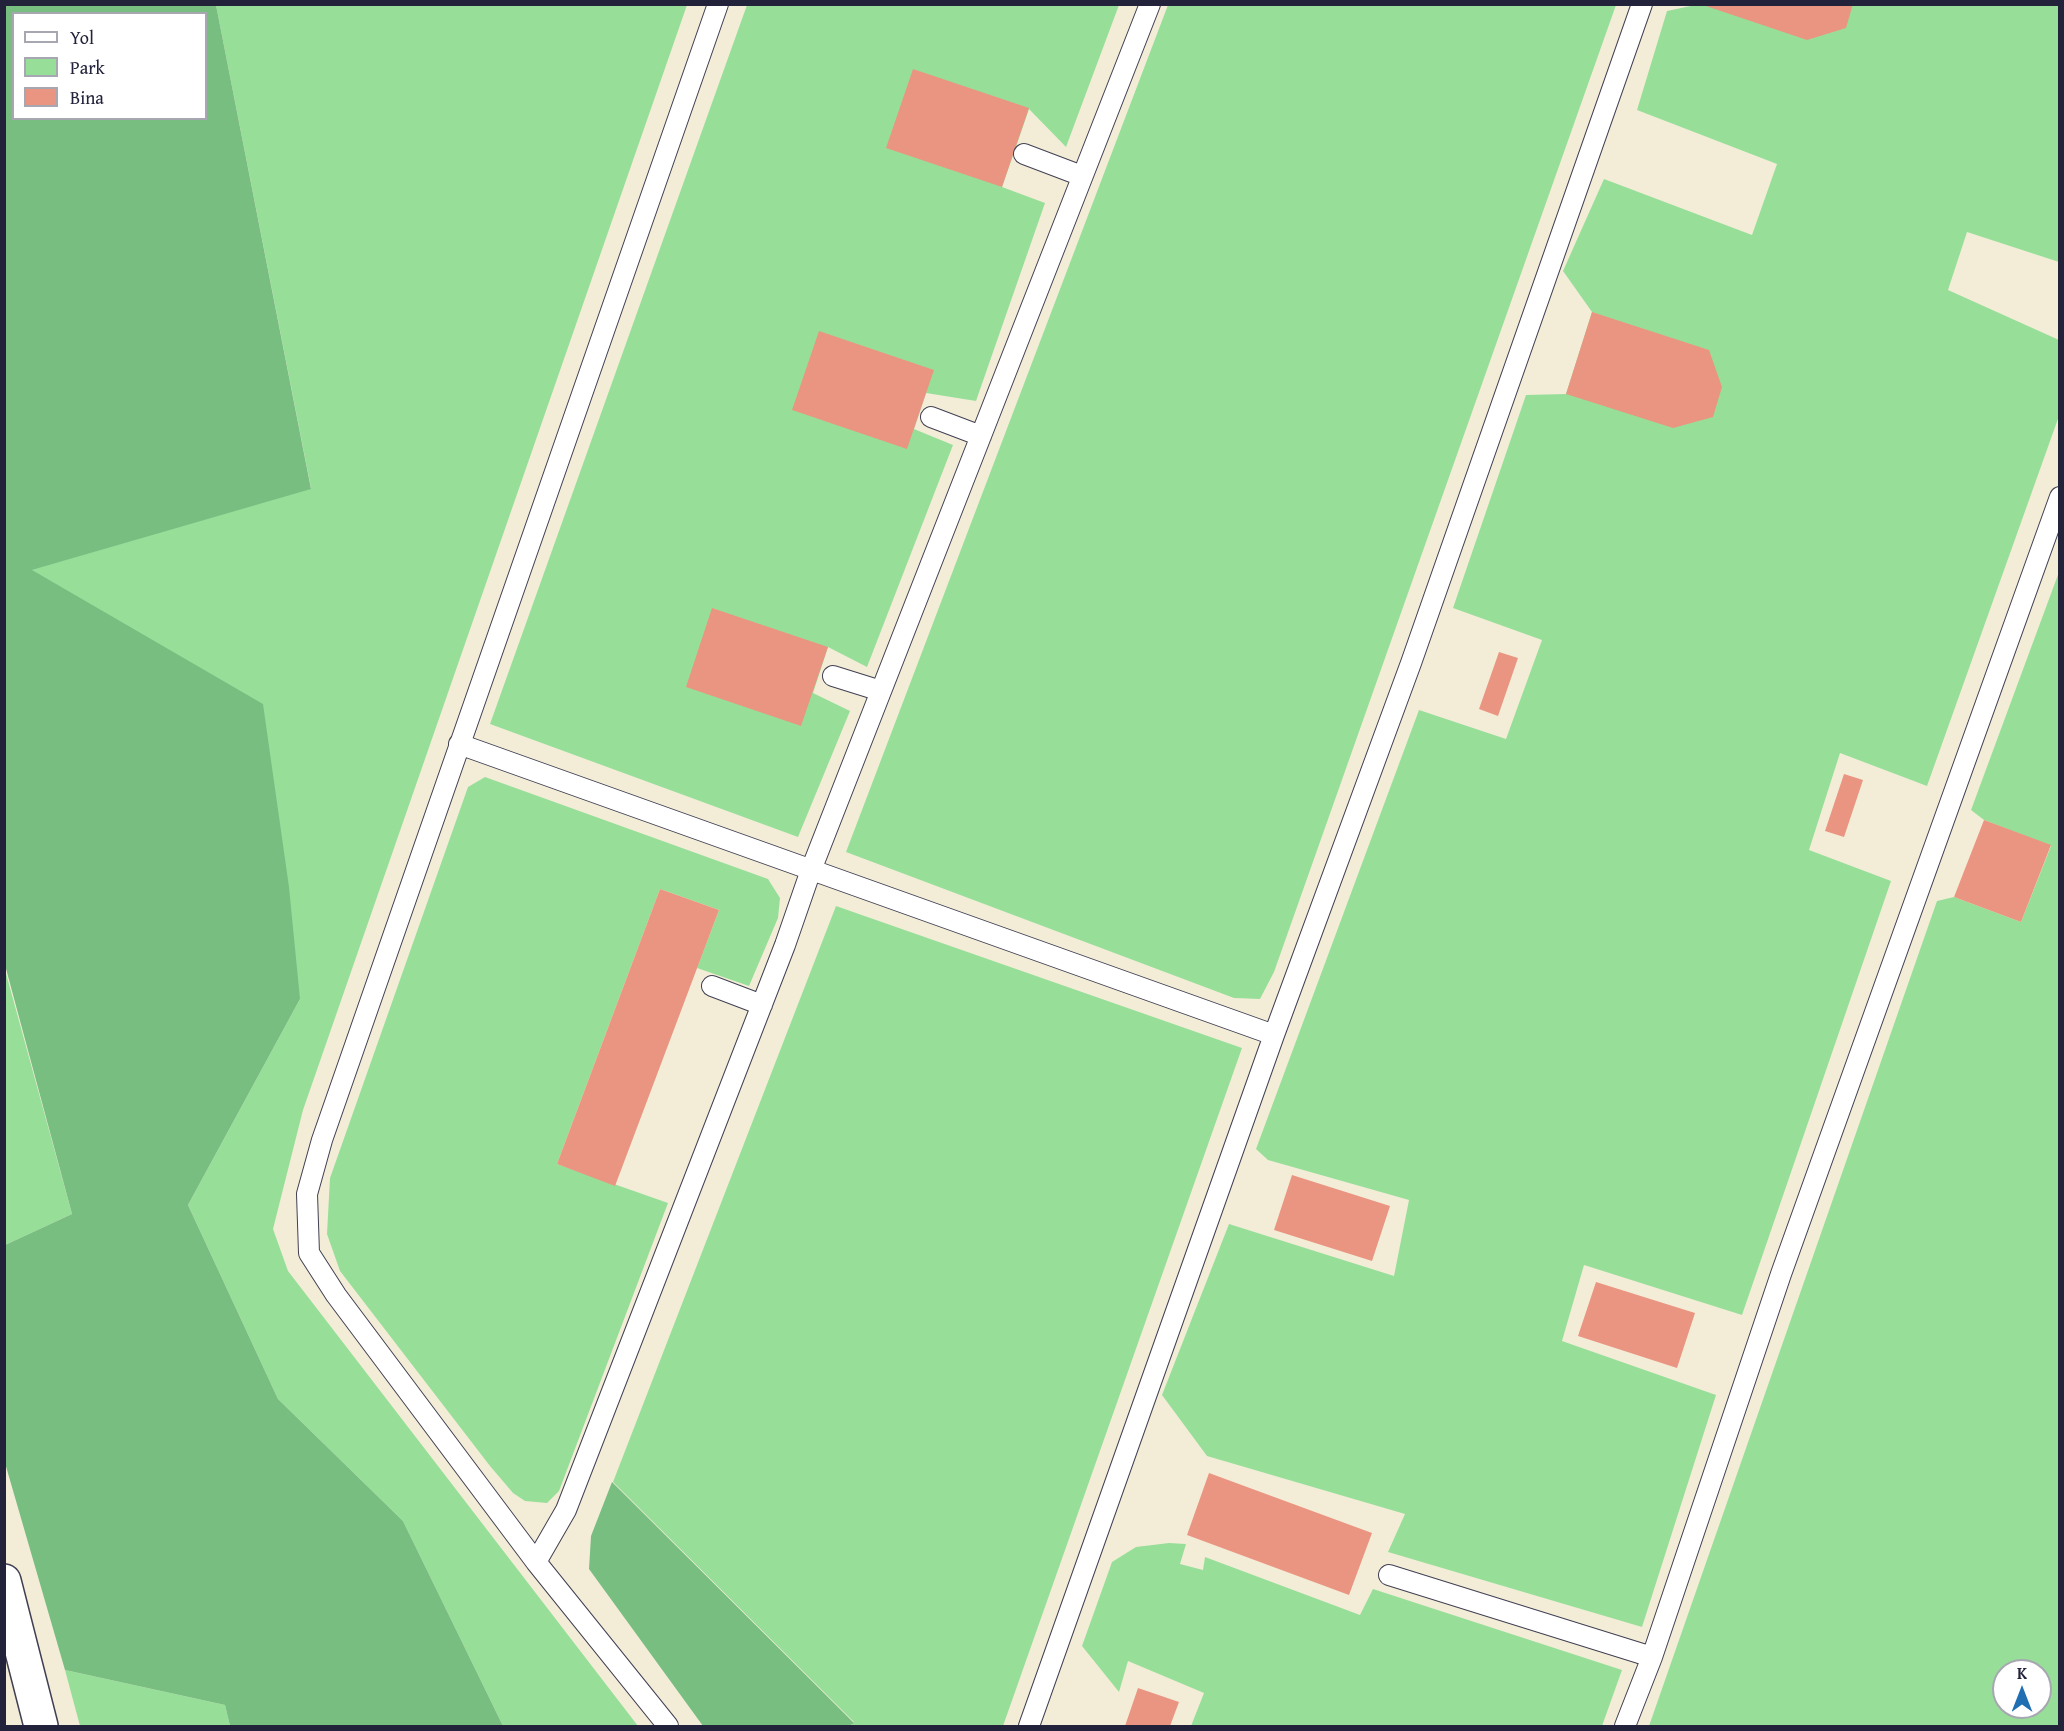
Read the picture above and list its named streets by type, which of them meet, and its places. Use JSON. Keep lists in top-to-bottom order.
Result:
{
  "legend": ["Yol", "Park", "Bina"],
  "north": "top"
}
